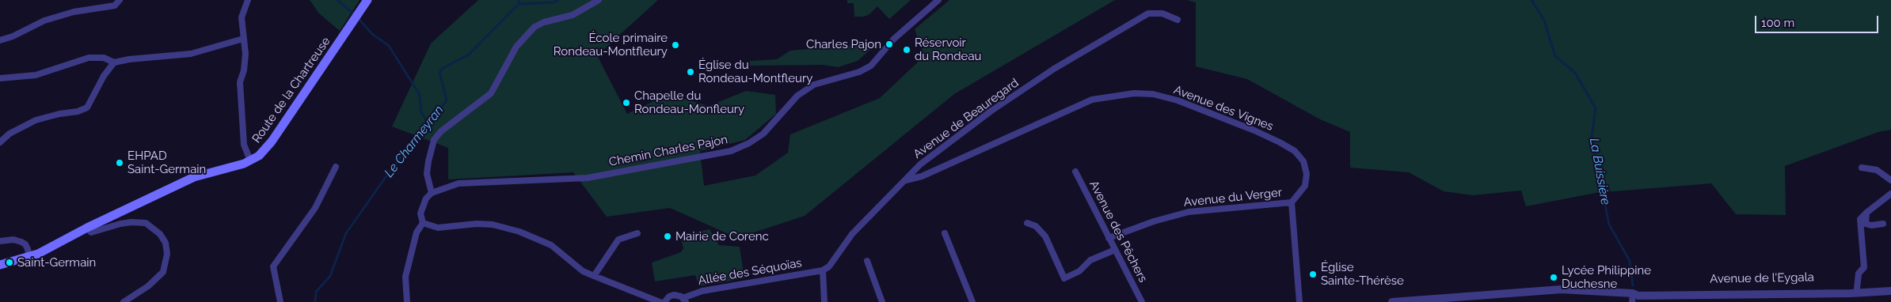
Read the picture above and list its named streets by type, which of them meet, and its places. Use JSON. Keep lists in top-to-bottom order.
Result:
{
  "streets": {
    "main road": ["Route de la Chartreuse"],
    "street": [
      "Avenue des Vignes",
      "Avenue de Beauregard",
      "Chemin Charles Pajon",
      "Avenue du Verger",
      "Avenue des Pêchers",
      "Allée des Séquoïas",
      "Avenue de l'Eygala"
    ]
  },
  "crossings": [
    ["Avenue des Vignes", "Avenue de Beauregard"],
    ["Avenue des Vignes", "Avenue du Verger"],
    ["Avenue de Beauregard", "Allée des Séquoïas"],
    ["Avenue du Verger", "Avenue des Pêchers"]
  ],
  "water": ["Le Charmeyran", "La Buissière"],
  "places": [
    "Charles Pajon",
    "École primaire Rondeau-Montfleury",
    "Réservoir du Rondeau",
    "Église du Rondeau-Montfleury",
    "Chapelle du Rondeau-Monfleury",
    "EHPAD Saint-Germain",
    "Mairie de Corenc",
    "Saint-Germain",
    "Église Sainte-Thérèse",
    "Lycée Philippine Duchesne"
  ],
  "scale_bar": "100 m"
}
